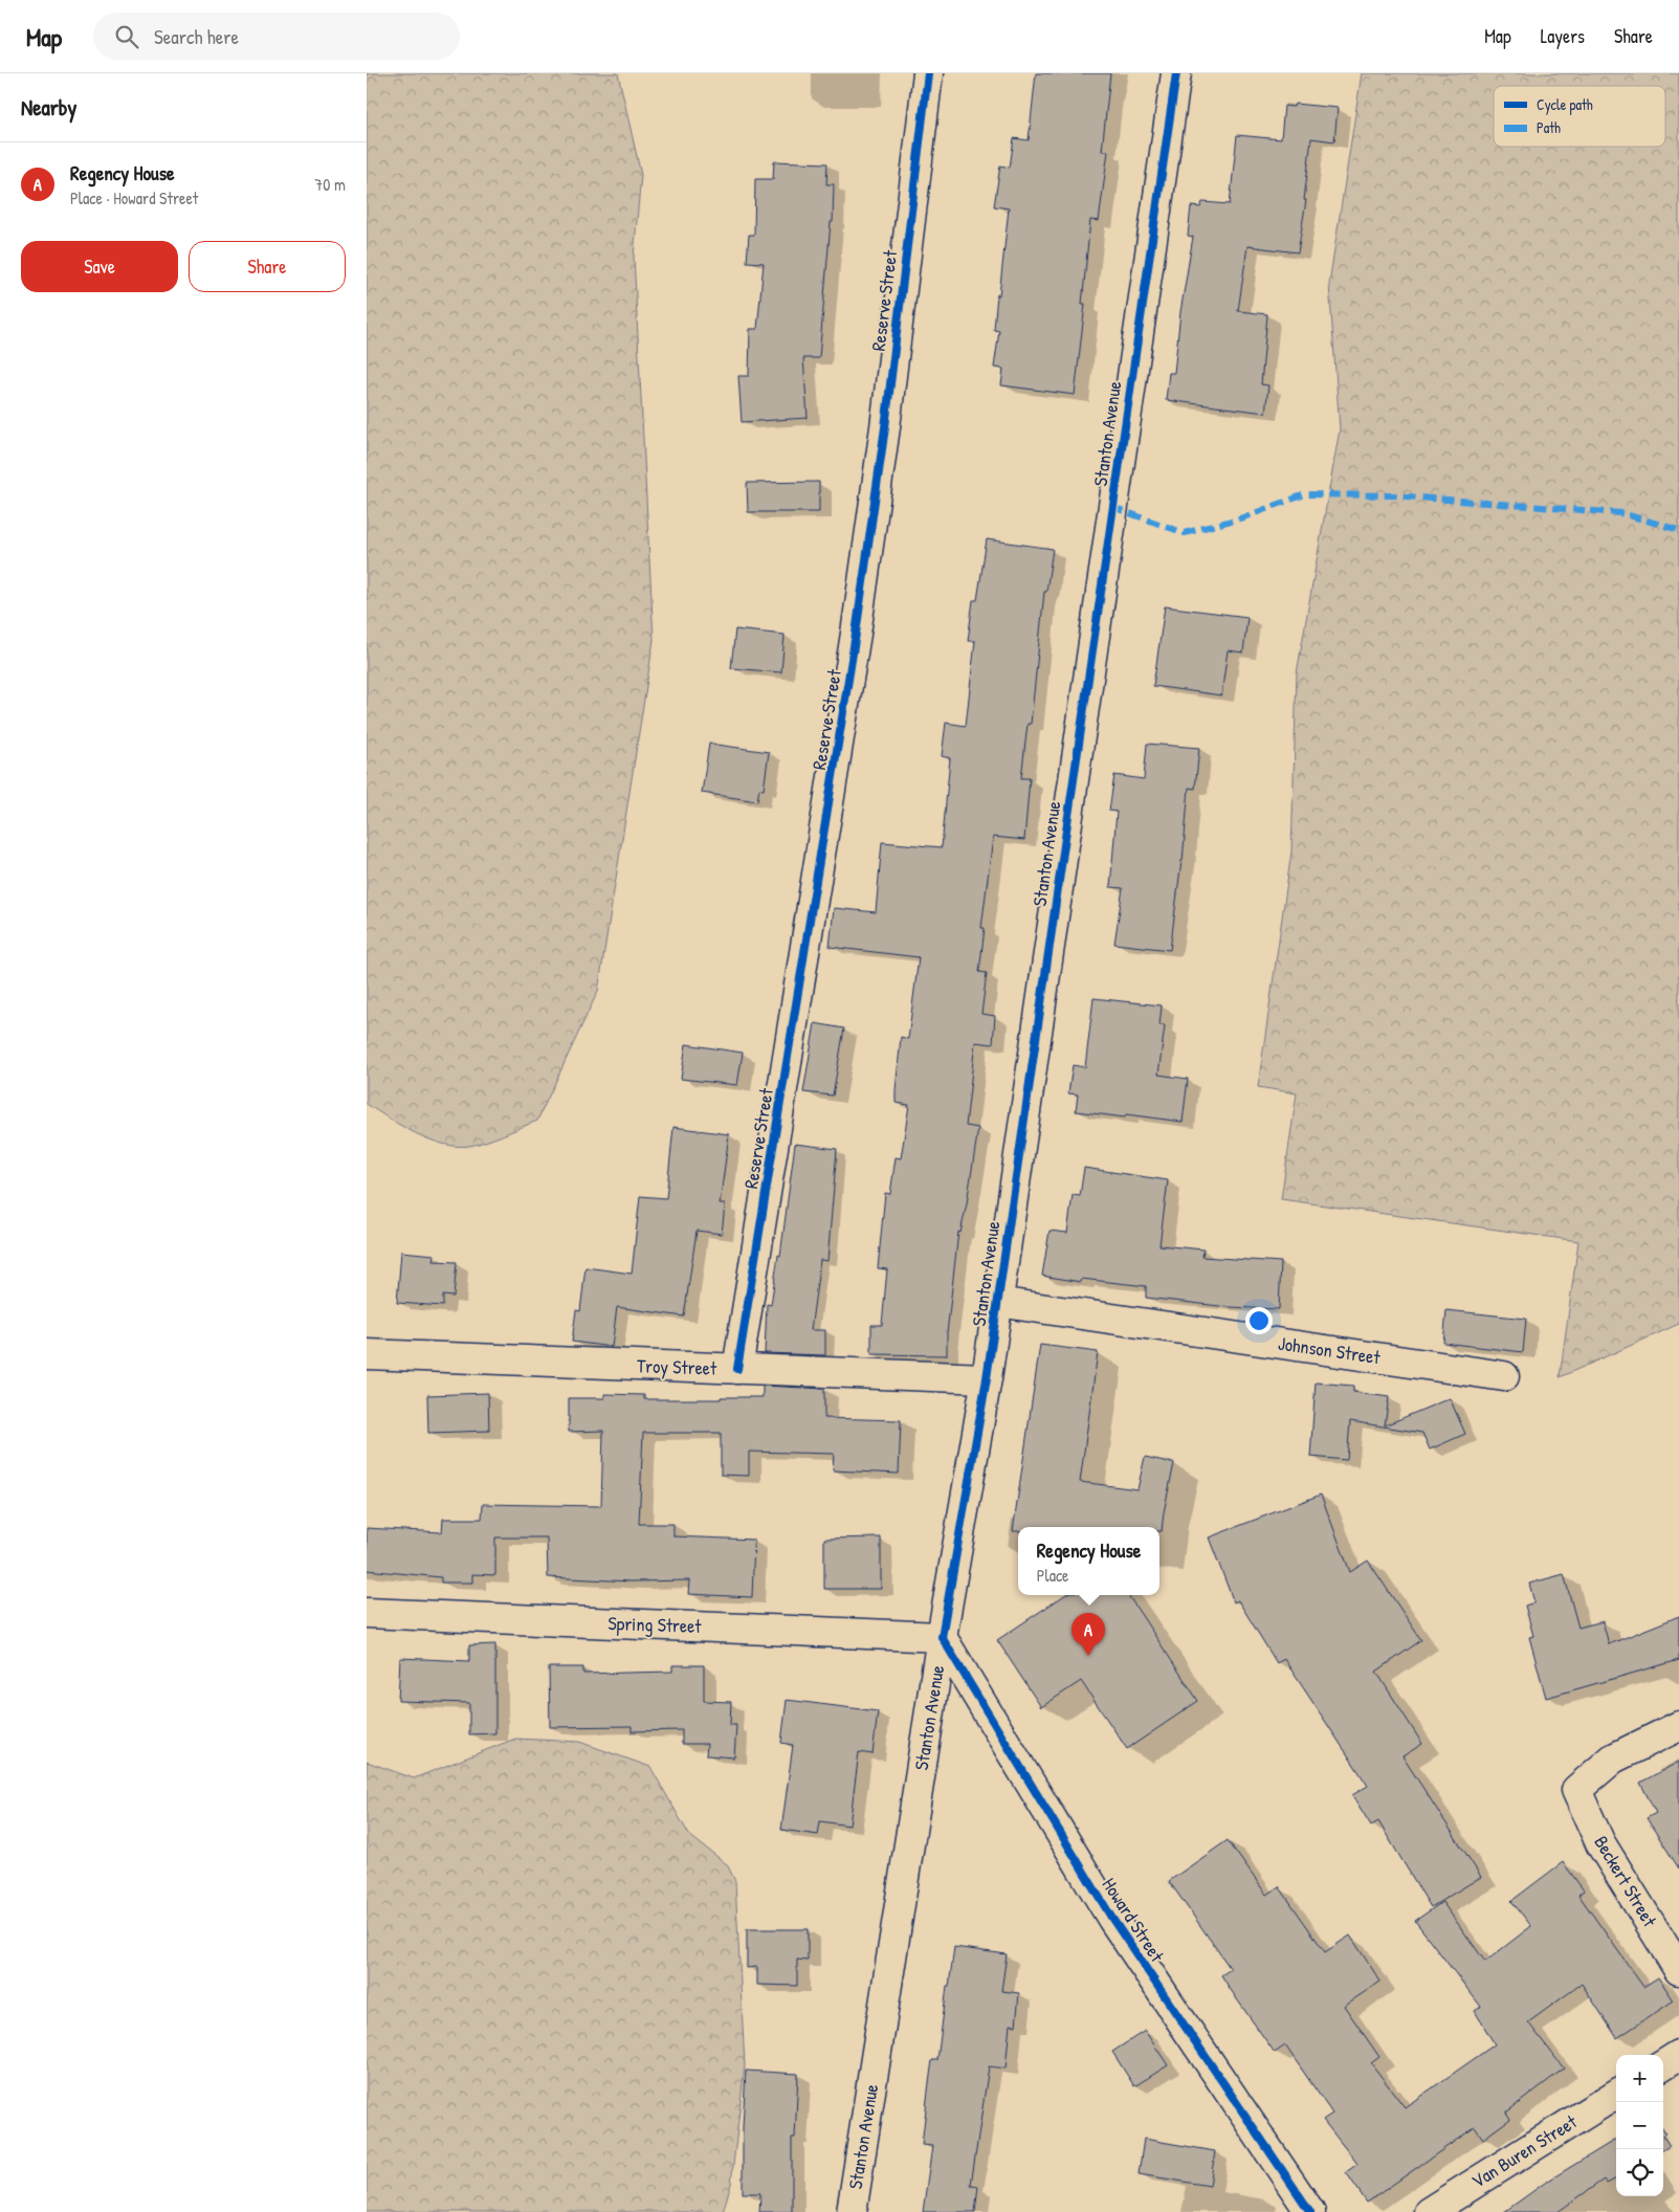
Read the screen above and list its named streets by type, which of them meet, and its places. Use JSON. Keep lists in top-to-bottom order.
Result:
{
  "streets": {
    "street": [
      "Reserve Street",
      "Stanton Avenue",
      "Johnson Street",
      "Troy Street",
      "Spring Street",
      "Beckert Street",
      "Howard Street",
      "Van Buren Street"
    ]
  },
  "crossings": [
    ["Reserve Street", "Troy Street"],
    ["Stanton Avenue", "Johnson Street"],
    ["Stanton Avenue", "Troy Street"],
    ["Stanton Avenue", "Spring Street"],
    ["Stanton Avenue", "Howard Street"],
    ["Spring Street", "Howard Street"]
  ],
  "legend": ["Cycle path", "Path"],
  "page": {
    "header": "Map",
    "search": "Search here",
    "nav": ["Map", "Layers", "Share"],
    "heading": "Nearby",
    "list": [
      {
        "mark": "A",
        "name": "Regency House",
        "note": "Place · Howard Street",
        "value": "70 m"
      }
    ],
    "buttons": ["Save", "Share"],
    "popup": ["Regency House", "Place"],
    "pins": "A",
    "map_buttons": ["+", "−"]
  }
}
